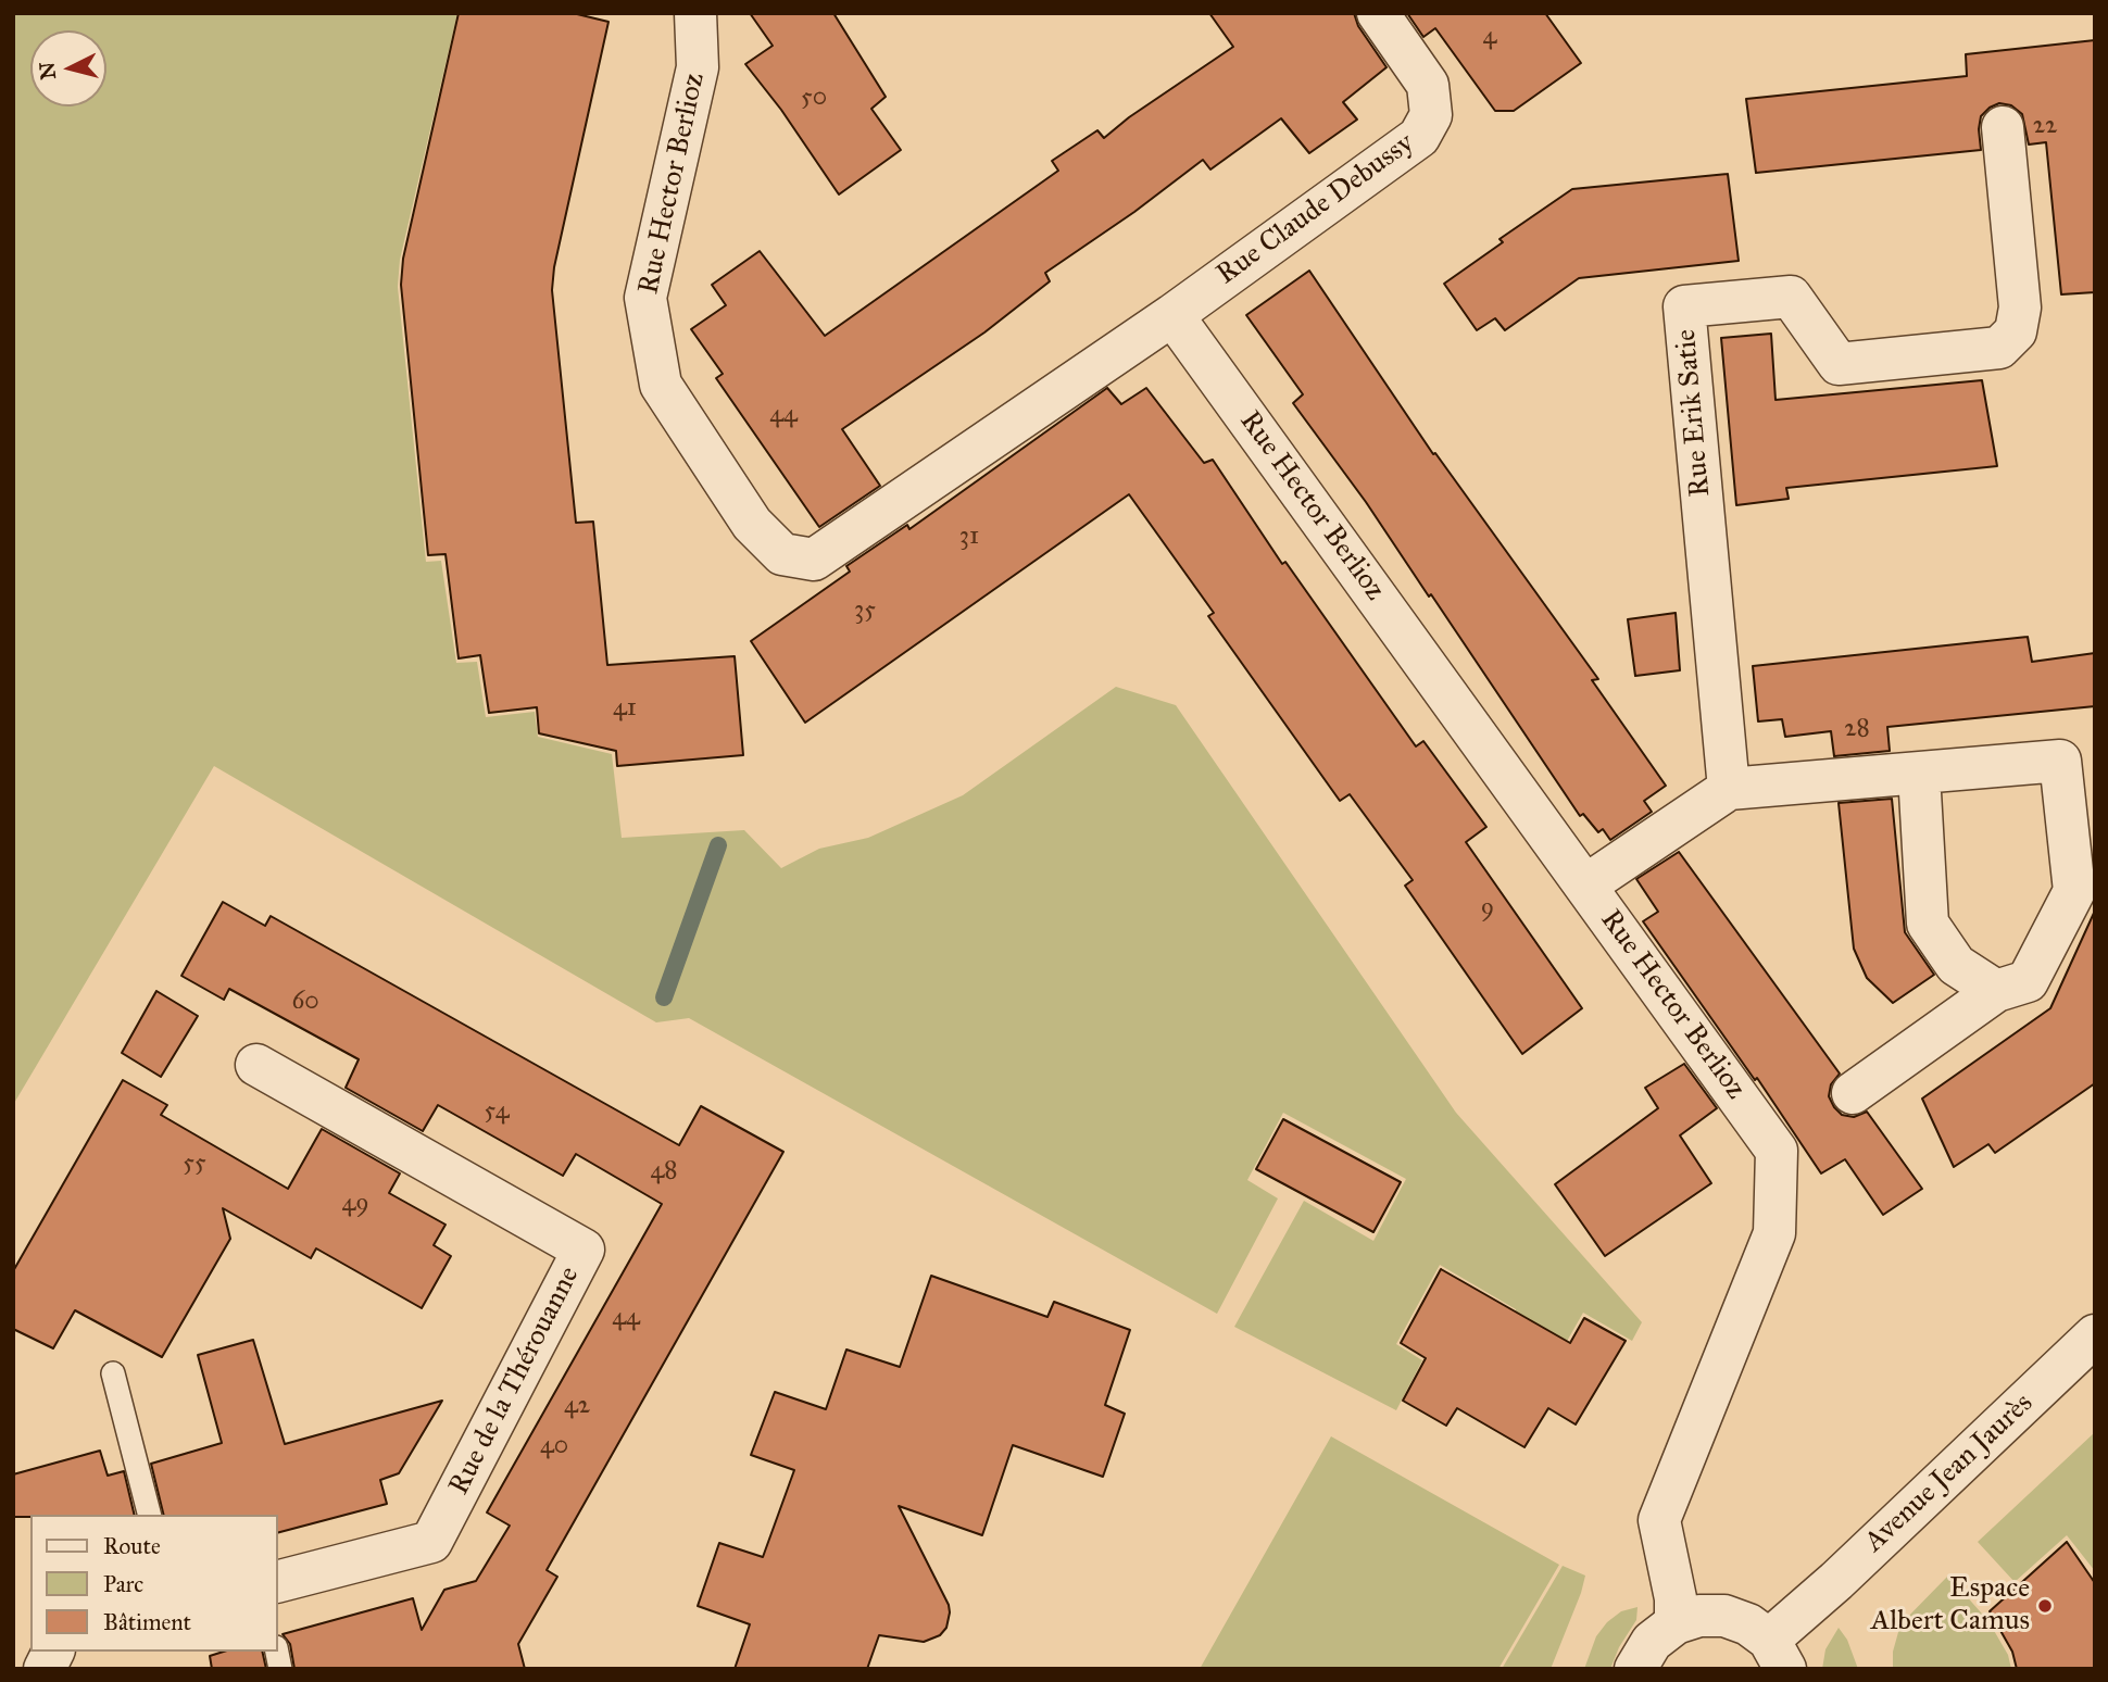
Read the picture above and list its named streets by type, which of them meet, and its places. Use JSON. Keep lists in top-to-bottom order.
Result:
{
  "streets": {
    "street": [
      "Rue Hector Berlioz",
      "Rue Claude Debussy",
      "Rue Erik Satie",
      "Rue de la Thérouanne",
      "Avenue Jean Jaurès"
    ]
  },
  "crossings": [
    ["Rue Hector Berlioz", "Rue Claude Debussy"]
  ],
  "places": ["Espace Albert Camus"],
  "house_numbers": [
    "4",
    "50",
    "22",
    "44",
    "31",
    "35",
    "41",
    "28",
    "9",
    "60",
    "54",
    "55",
    "48",
    "49",
    "44",
    "42",
    "40"
  ],
  "legend": ["Route", "Parc", "Bâtiment"],
  "north": "left"
}
